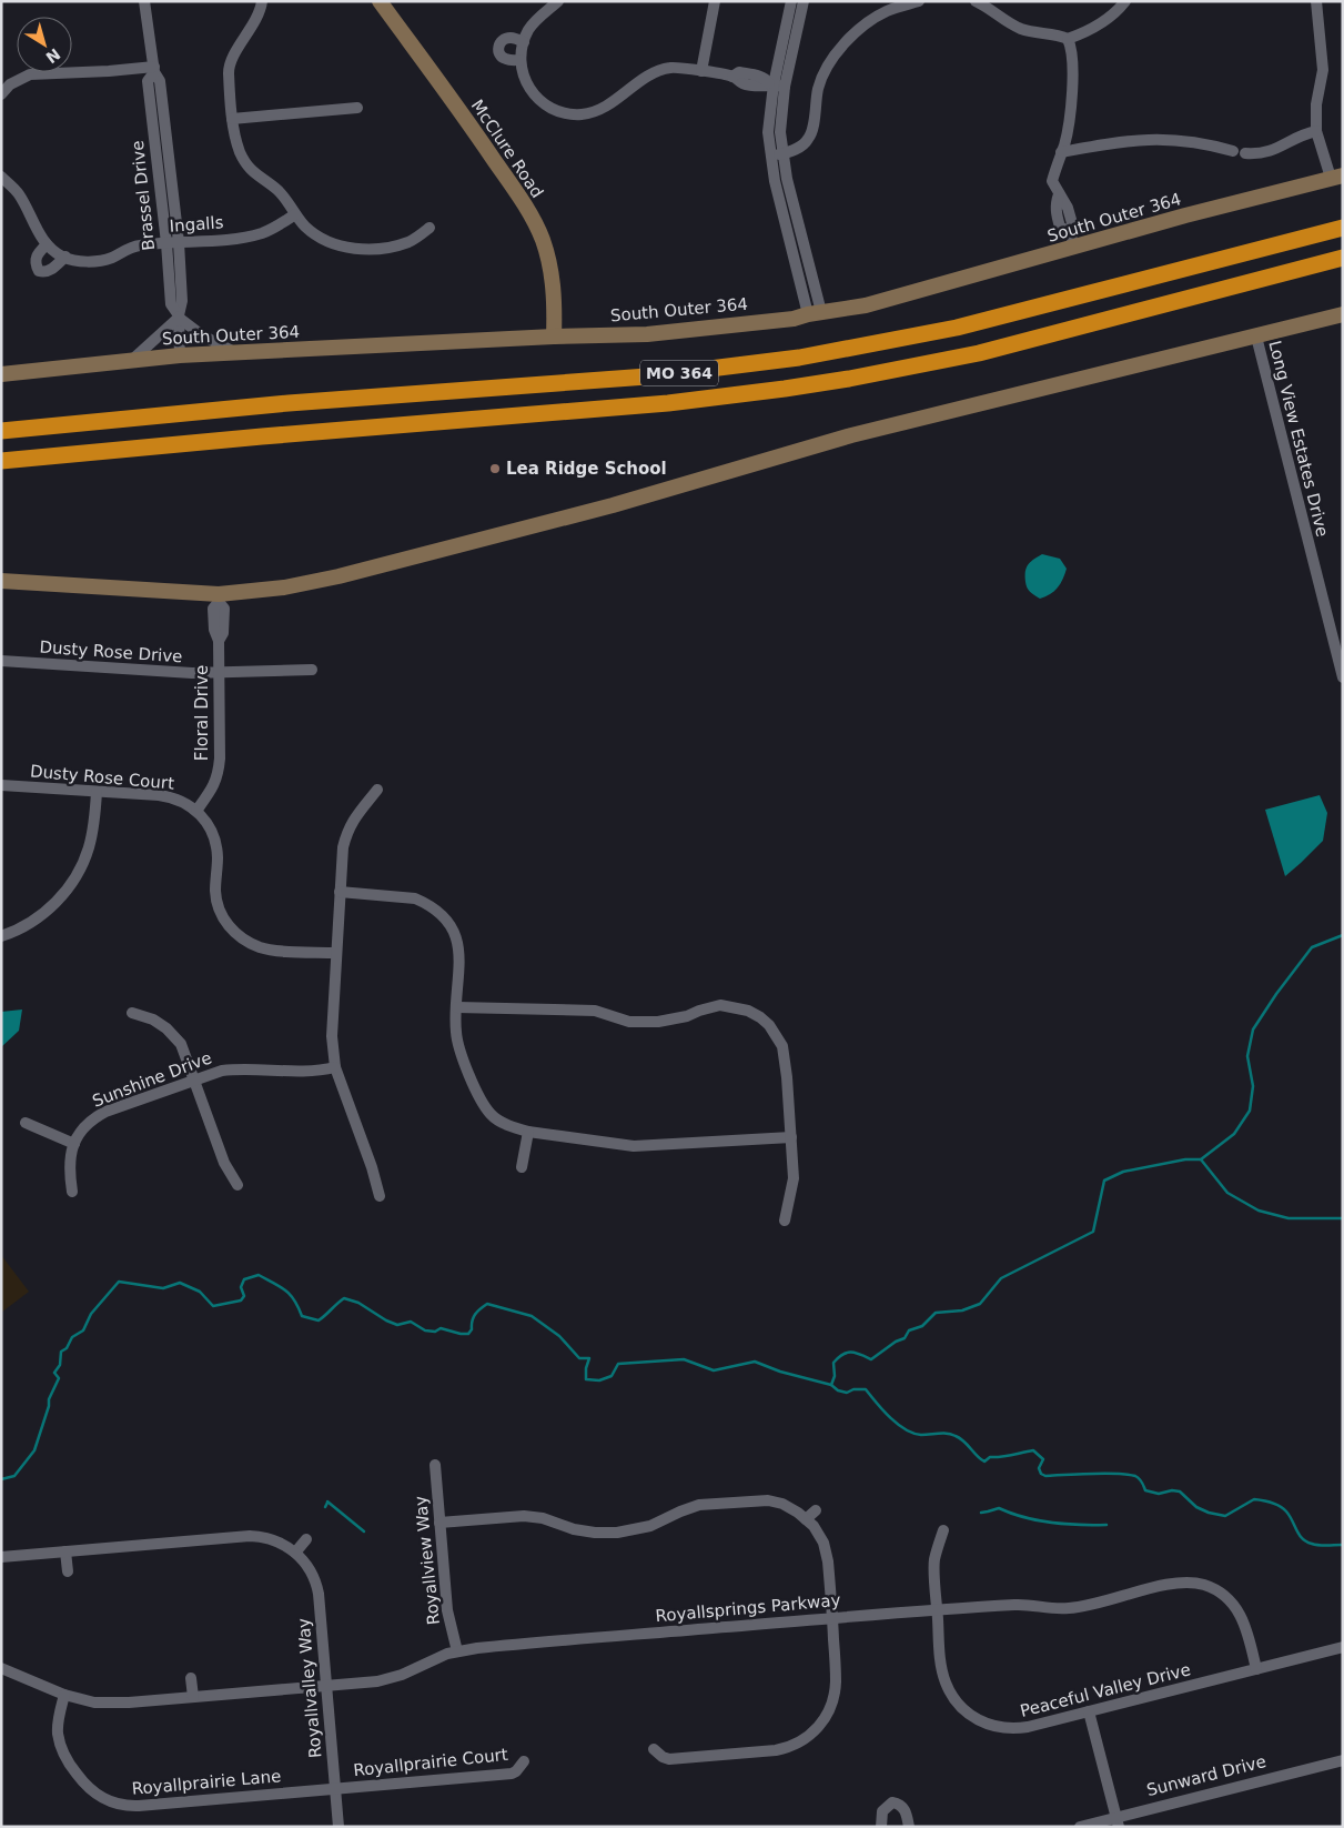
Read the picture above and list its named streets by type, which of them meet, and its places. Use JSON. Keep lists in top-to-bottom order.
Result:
{
  "streets": {
    "highway": ["MO 364"],
    "street": [
      "McClure Road",
      "Brassel Drive",
      "South Outer 364",
      "Ingalls",
      "Long View Estates Drive",
      "Dusty Rose Drive",
      "Floral Drive",
      "Dusty Rose Court",
      "Sunshine Drive",
      "Royallview Way",
      "Royallsprings Parkway",
      "Royallvalley Way",
      "Peaceful Valley Drive",
      "Royallprairie Court",
      "Sunward Drive",
      "Royallprairie Lane"
    ]
  },
  "crossings": [
    ["McClure Road", "South Outer 364"],
    ["Brassel Drive", "South Outer 364"],
    ["Brassel Drive", "Ingalls"],
    ["Dusty Rose Drive", "Floral Drive"],
    ["Floral Drive", "Dusty Rose Court"],
    ["Royallview Way", "Royallsprings Parkway"],
    ["Royallsprings Parkway", "Royallvalley Way"],
    ["Royallsprings Parkway", "Peaceful Valley Drive"],
    ["Royallsprings Parkway", "Royallprairie Lane"],
    ["Royallvalley Way", "Royallprairie Court"],
    ["Royallvalley Way", "Royallprairie Lane"],
    ["Royallprairie Court", "Royallprairie Lane"]
  ],
  "places": ["Lea Ridge School"],
  "north": "bottom right"
}
